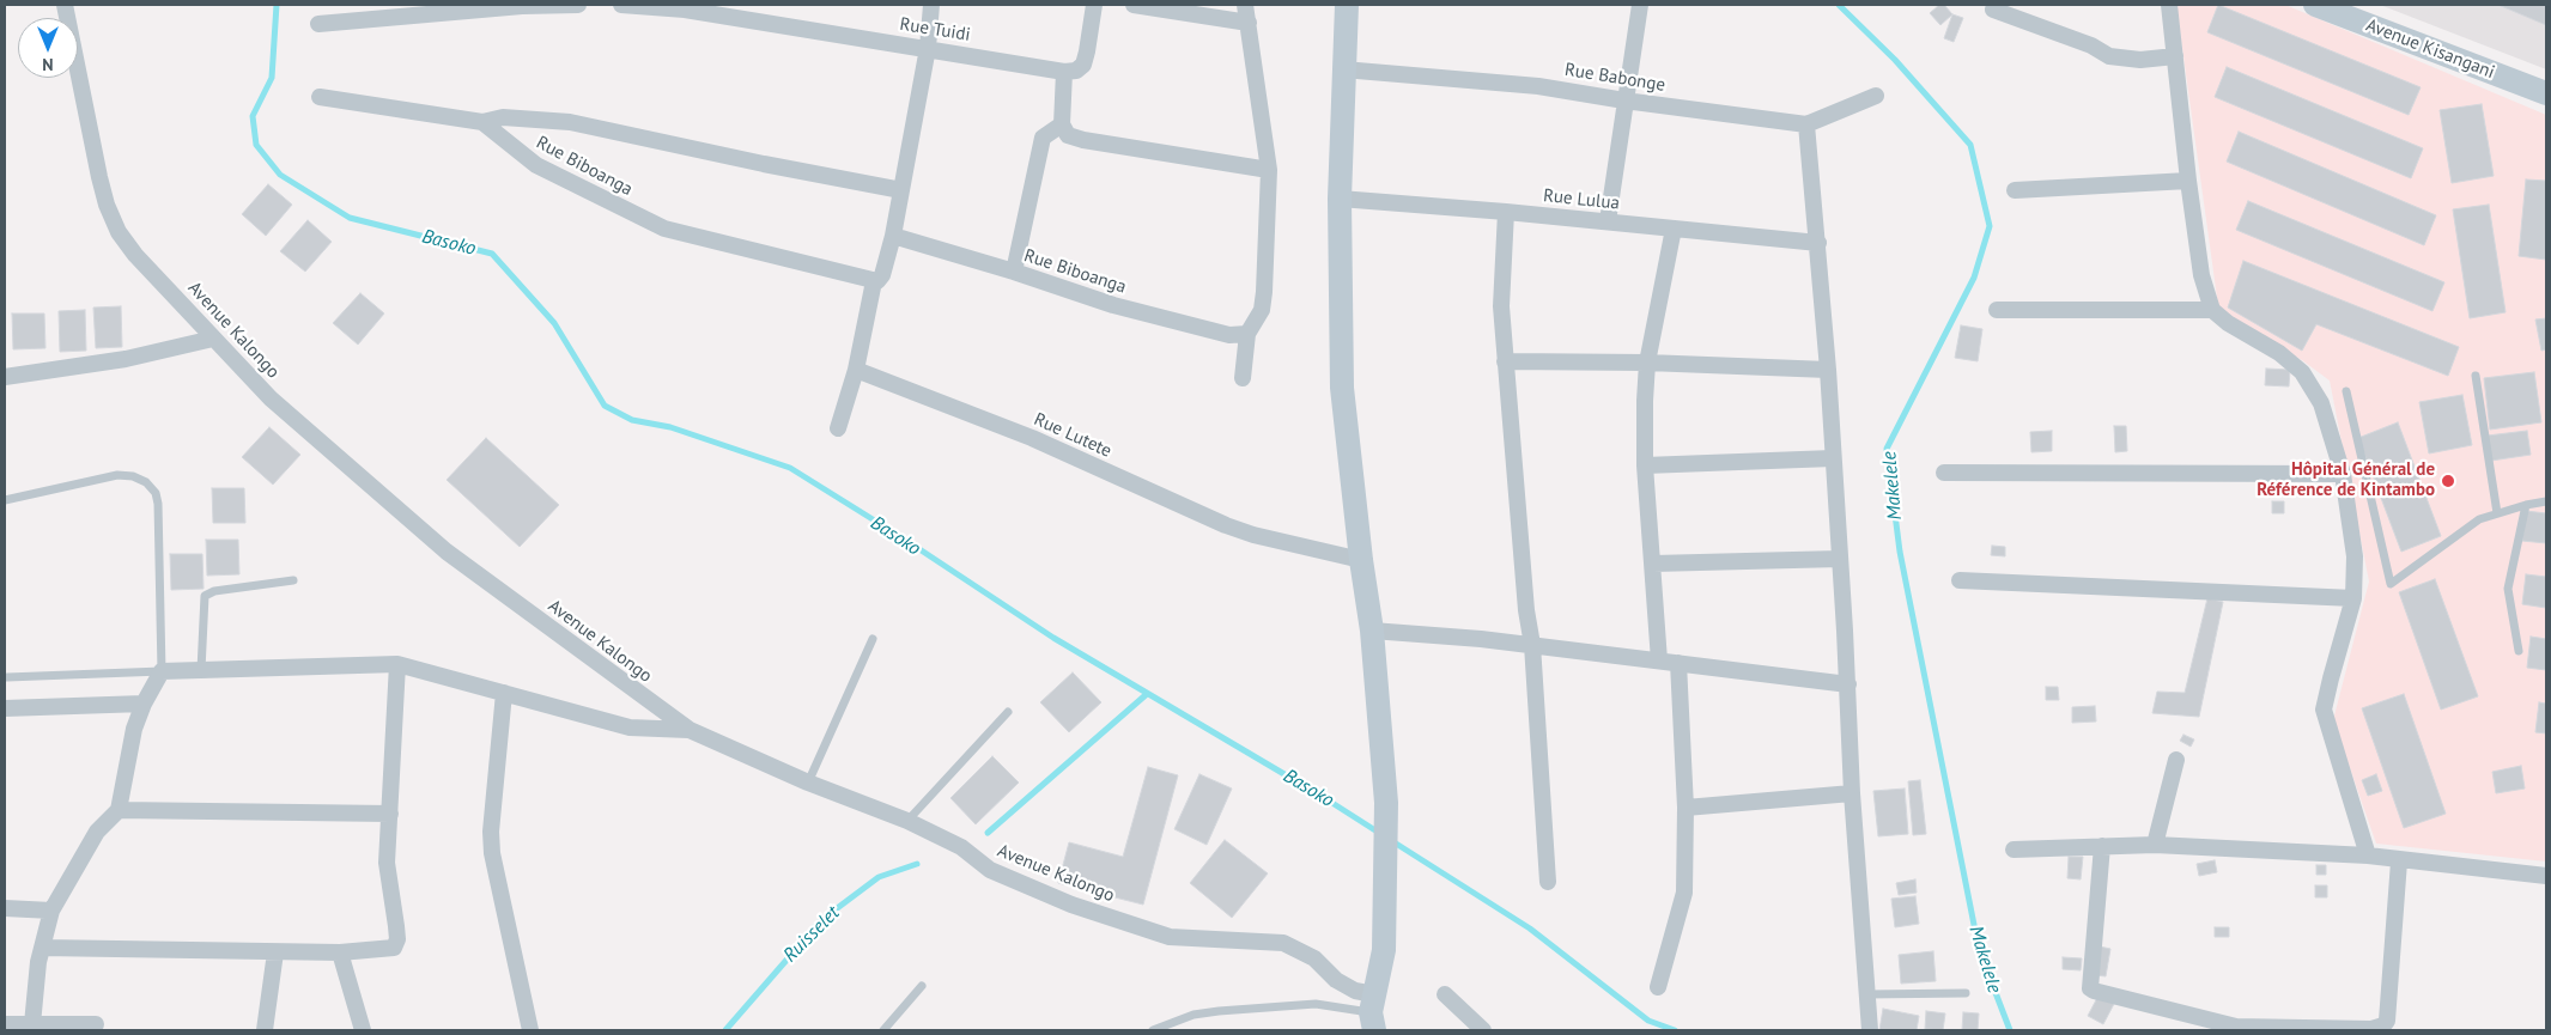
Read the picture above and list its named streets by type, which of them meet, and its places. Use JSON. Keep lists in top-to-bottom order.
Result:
{
  "streets": {
    "street": [
      "Rue Tuidi",
      "Avenue Kisangani",
      "Rue Babonge",
      "Rue Biboanga",
      "Rue Lulua",
      "Avenue Kalongo",
      "Rue Lutete"
    ]
  },
  "water": ["Basoko", "Makelele", "Ruisselet"],
  "places": ["Hôpital Général de Référence de Kintambo"],
  "north": "bottom"
}
